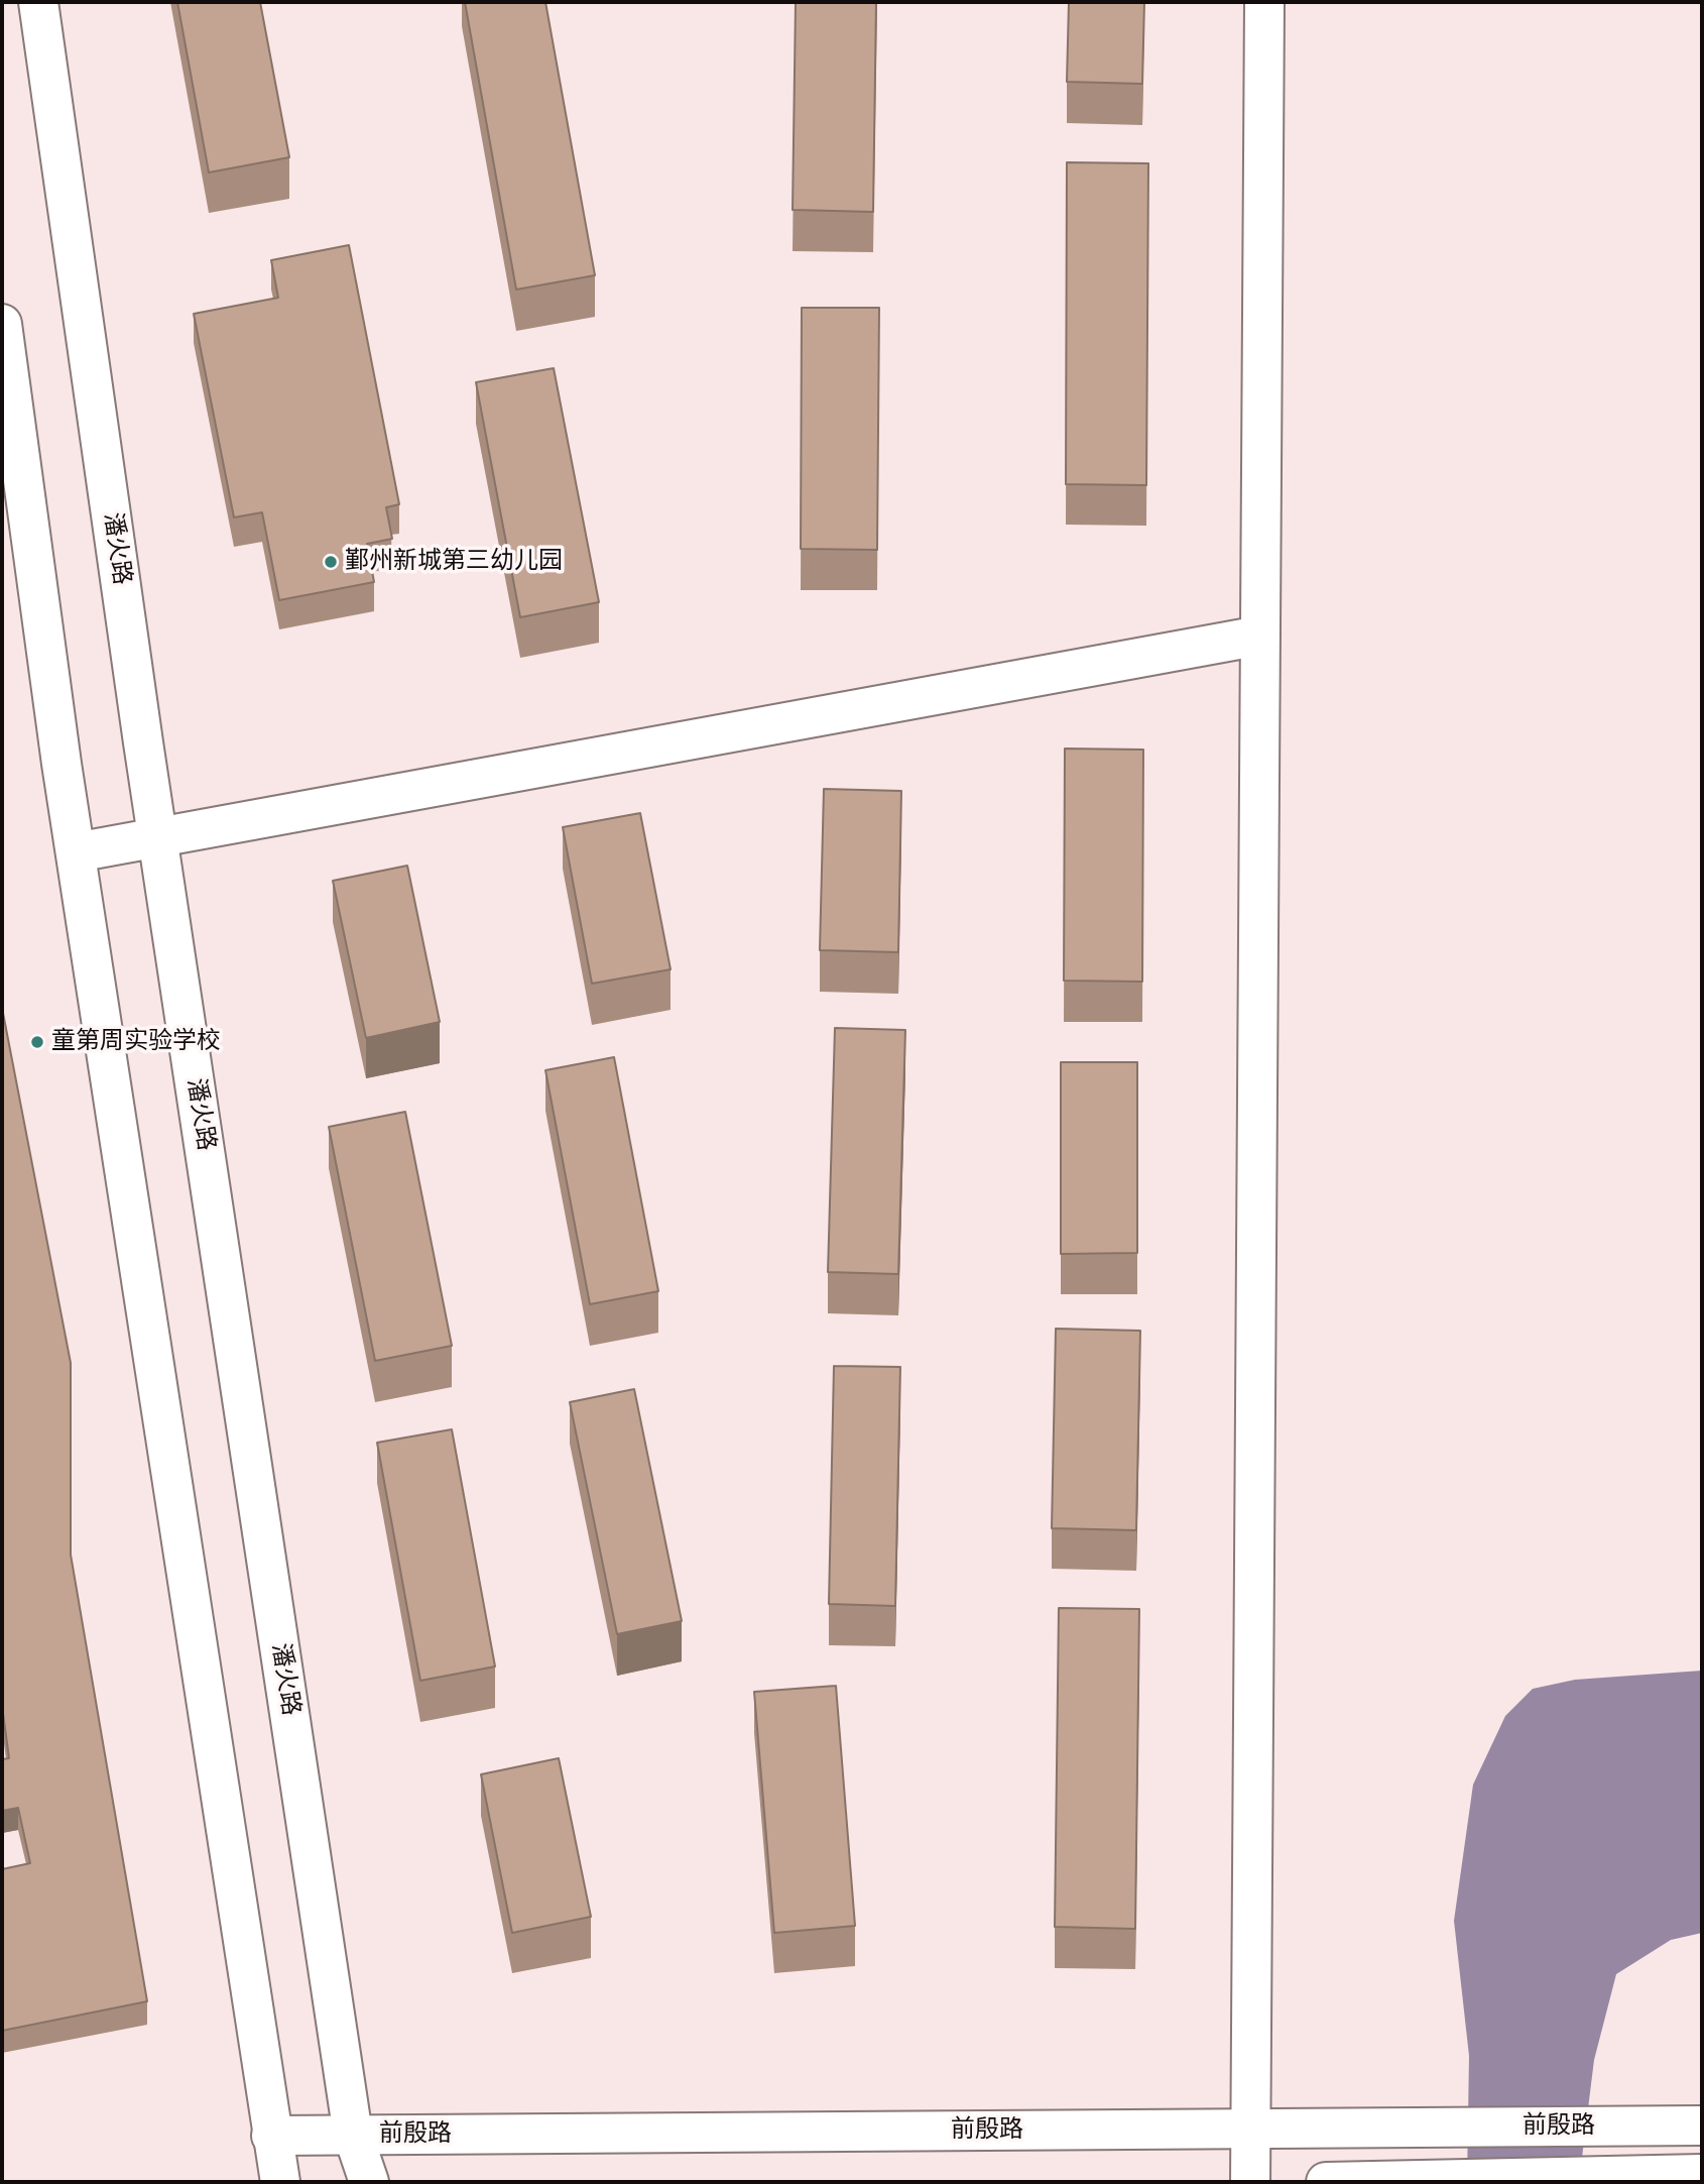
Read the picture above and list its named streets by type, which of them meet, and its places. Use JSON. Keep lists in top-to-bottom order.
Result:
{
  "streets": {
    "street": ["潘火路", "前殷路"]
  },
  "crossings": [
    ["潘火路", "前殷路"]
  ],
  "places": ["鄞州新城第三幼儿园", "童第周实验学校"]
}
